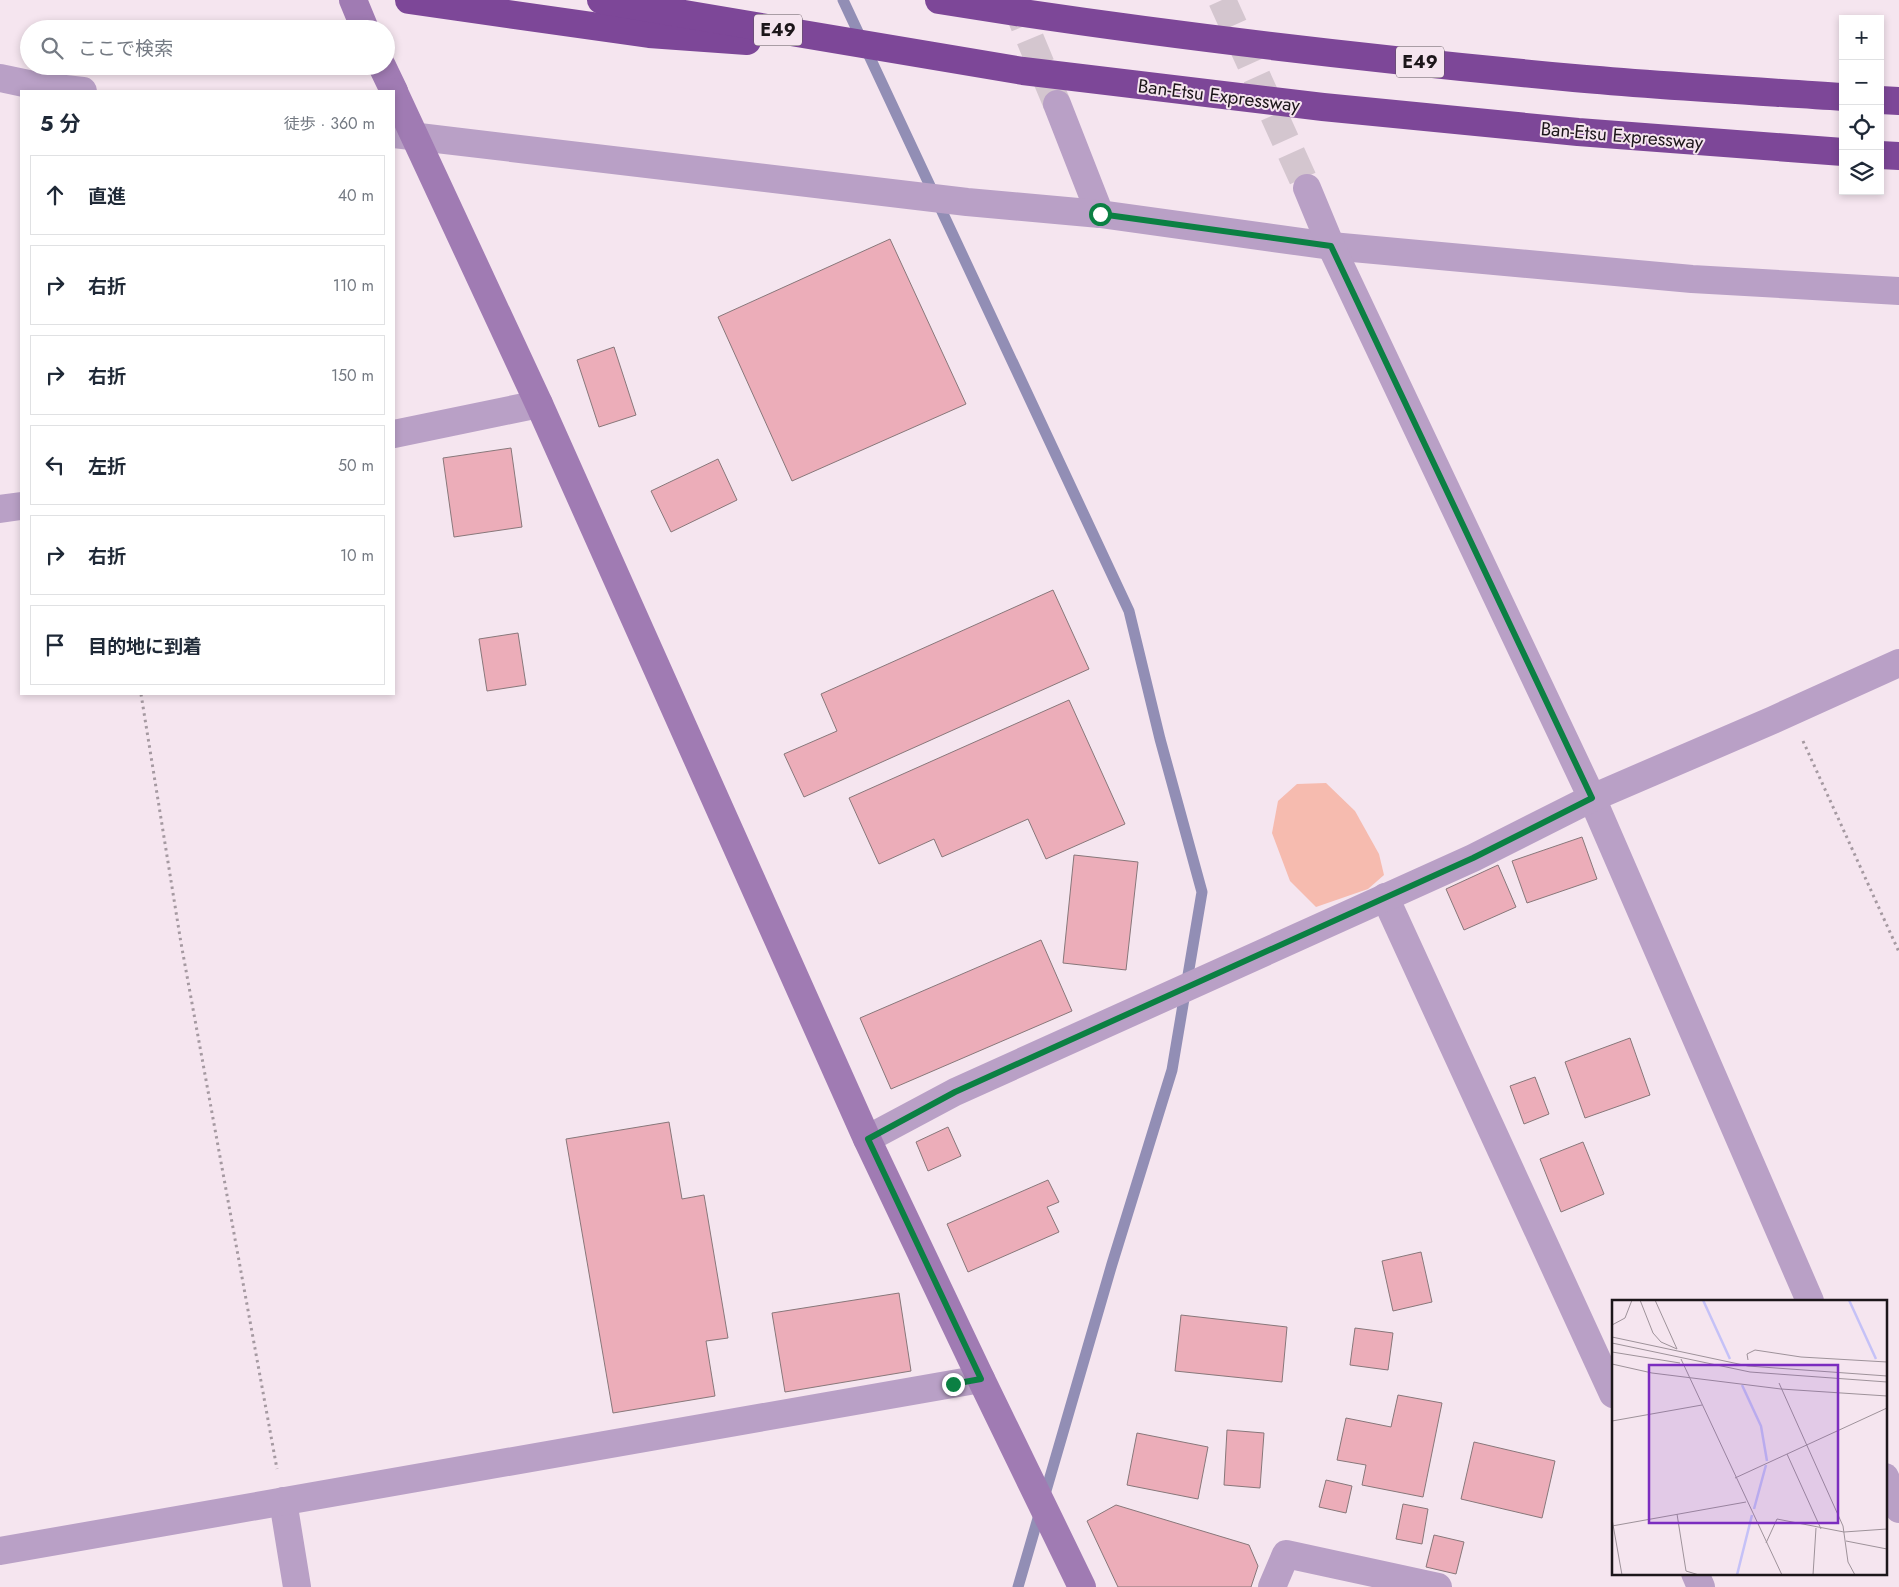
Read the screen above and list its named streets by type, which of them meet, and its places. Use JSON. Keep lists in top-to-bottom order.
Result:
{
  "streets": {
    "highway": ["E49", "Ban-Etsu Expressway"]
  },
  "page": {
    "map_buttons": ["+", "−"],
    "search": "ここで検索",
    "heading": ["5 分", "徒歩 · 360 m"],
    "list": [
      ["直進", "40 m"],
      ["右折", "110 m"],
      ["右折", "150 m"],
      ["左折", "50 m"],
      ["右折", "10 m"],
      "目的地に到着"
    ]
  }
}
